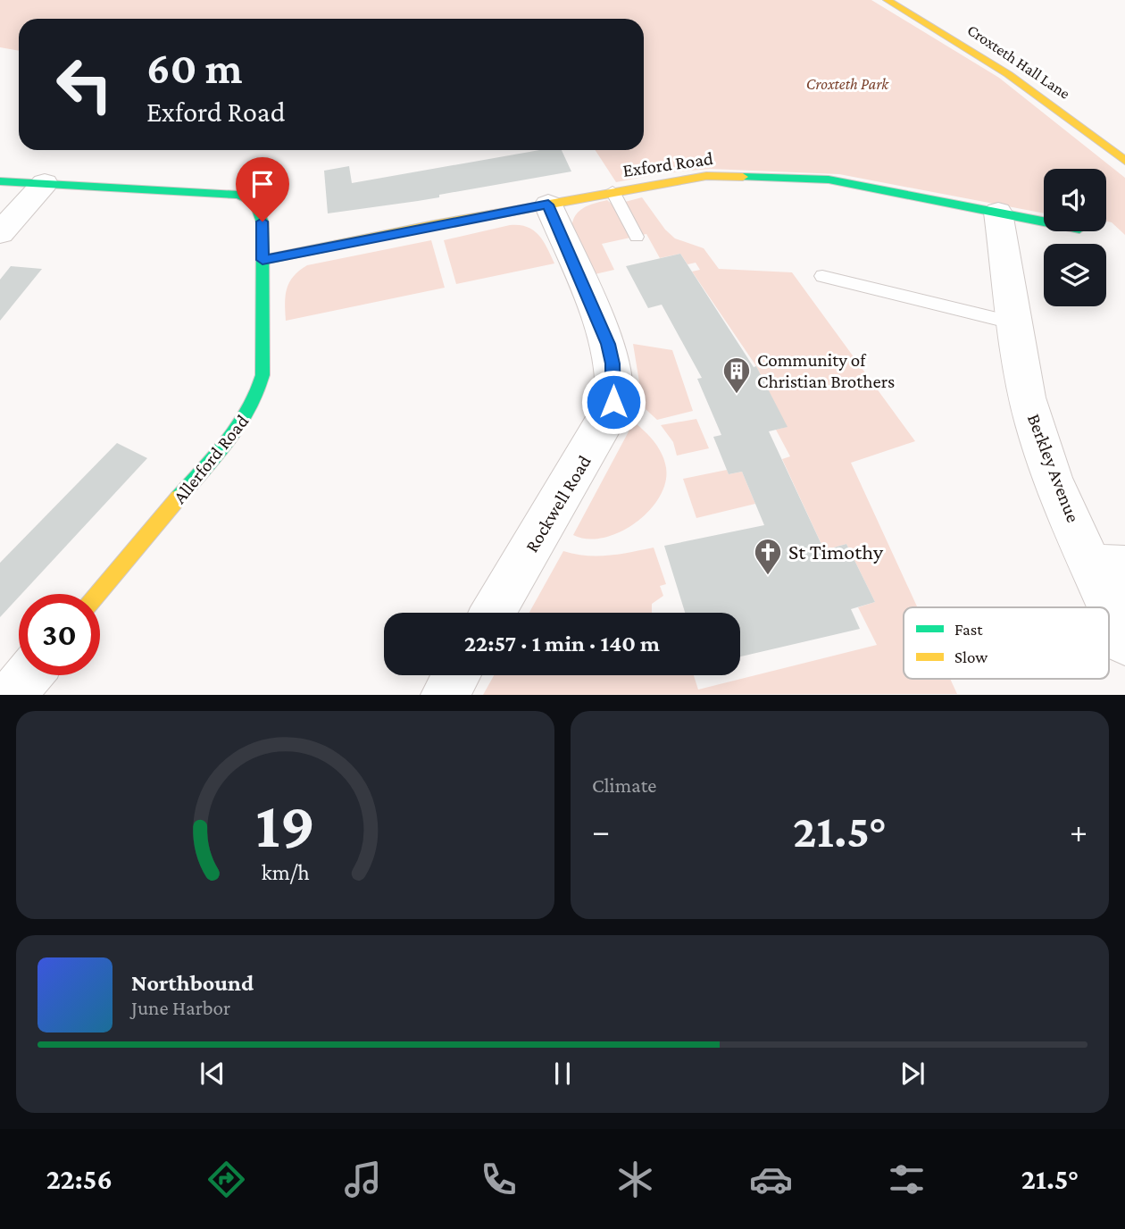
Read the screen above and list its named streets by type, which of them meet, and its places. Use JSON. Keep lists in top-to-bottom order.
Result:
{
  "streets": {
    "street": [
      "Croxteth Hall Lane",
      "Exford Road",
      "Allerford Road",
      "Berkley Avenue",
      "Rockwell Road"
    ]
  },
  "crossings": [
    ["Exford Road", "Allerford Road"],
    ["Exford Road", "Berkley Avenue"],
    ["Exford Road", "Rockwell Road"]
  ],
  "parks": ["Croxteth Park"],
  "places": {
    "building": ["Community of Christian Brothers"],
    "church": ["St Timothy"]
  },
  "legend": ["Fast", "Slow"],
  "page": {
    "turn": ["60 m", "Exford Road"],
    "limit": "30",
    "trip": "22:57 · 1 min · 140 m",
    "tile": "Climate",
    "heat": ["−", "21.5°", "+"],
    "song": ["Northbound", "June Harbor"],
    "tabs": ["22:56", "21.5°"],
    "gauge": ["19", "km/h"]
  }
}
